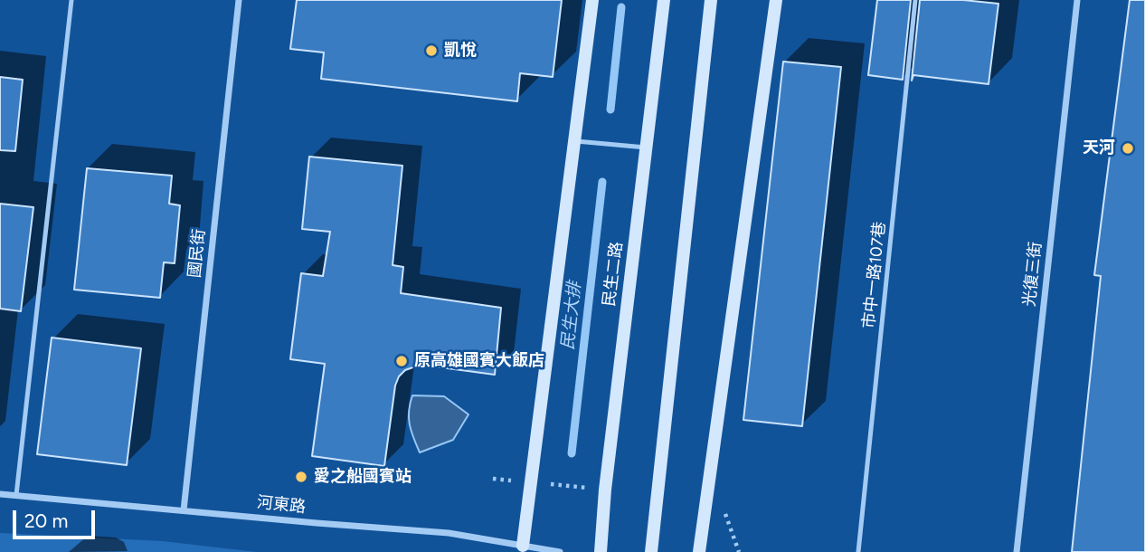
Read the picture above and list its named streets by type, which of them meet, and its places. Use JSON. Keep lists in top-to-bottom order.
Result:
{
  "streets": {
    "main road": ["民生二路"],
    "street": ["國民街", "光復三街", "河東路"],
    "lane": ["市中一路107巷"]
  },
  "crossings": [
    ["國民街", "河東路"]
  ],
  "water": ["民生大排"],
  "places": [
    "凱悅",
    "天河",
    "原高雄國賓大飯店",
    "愛之船國賓站"
  ],
  "scale_bar": "20 m"
}
